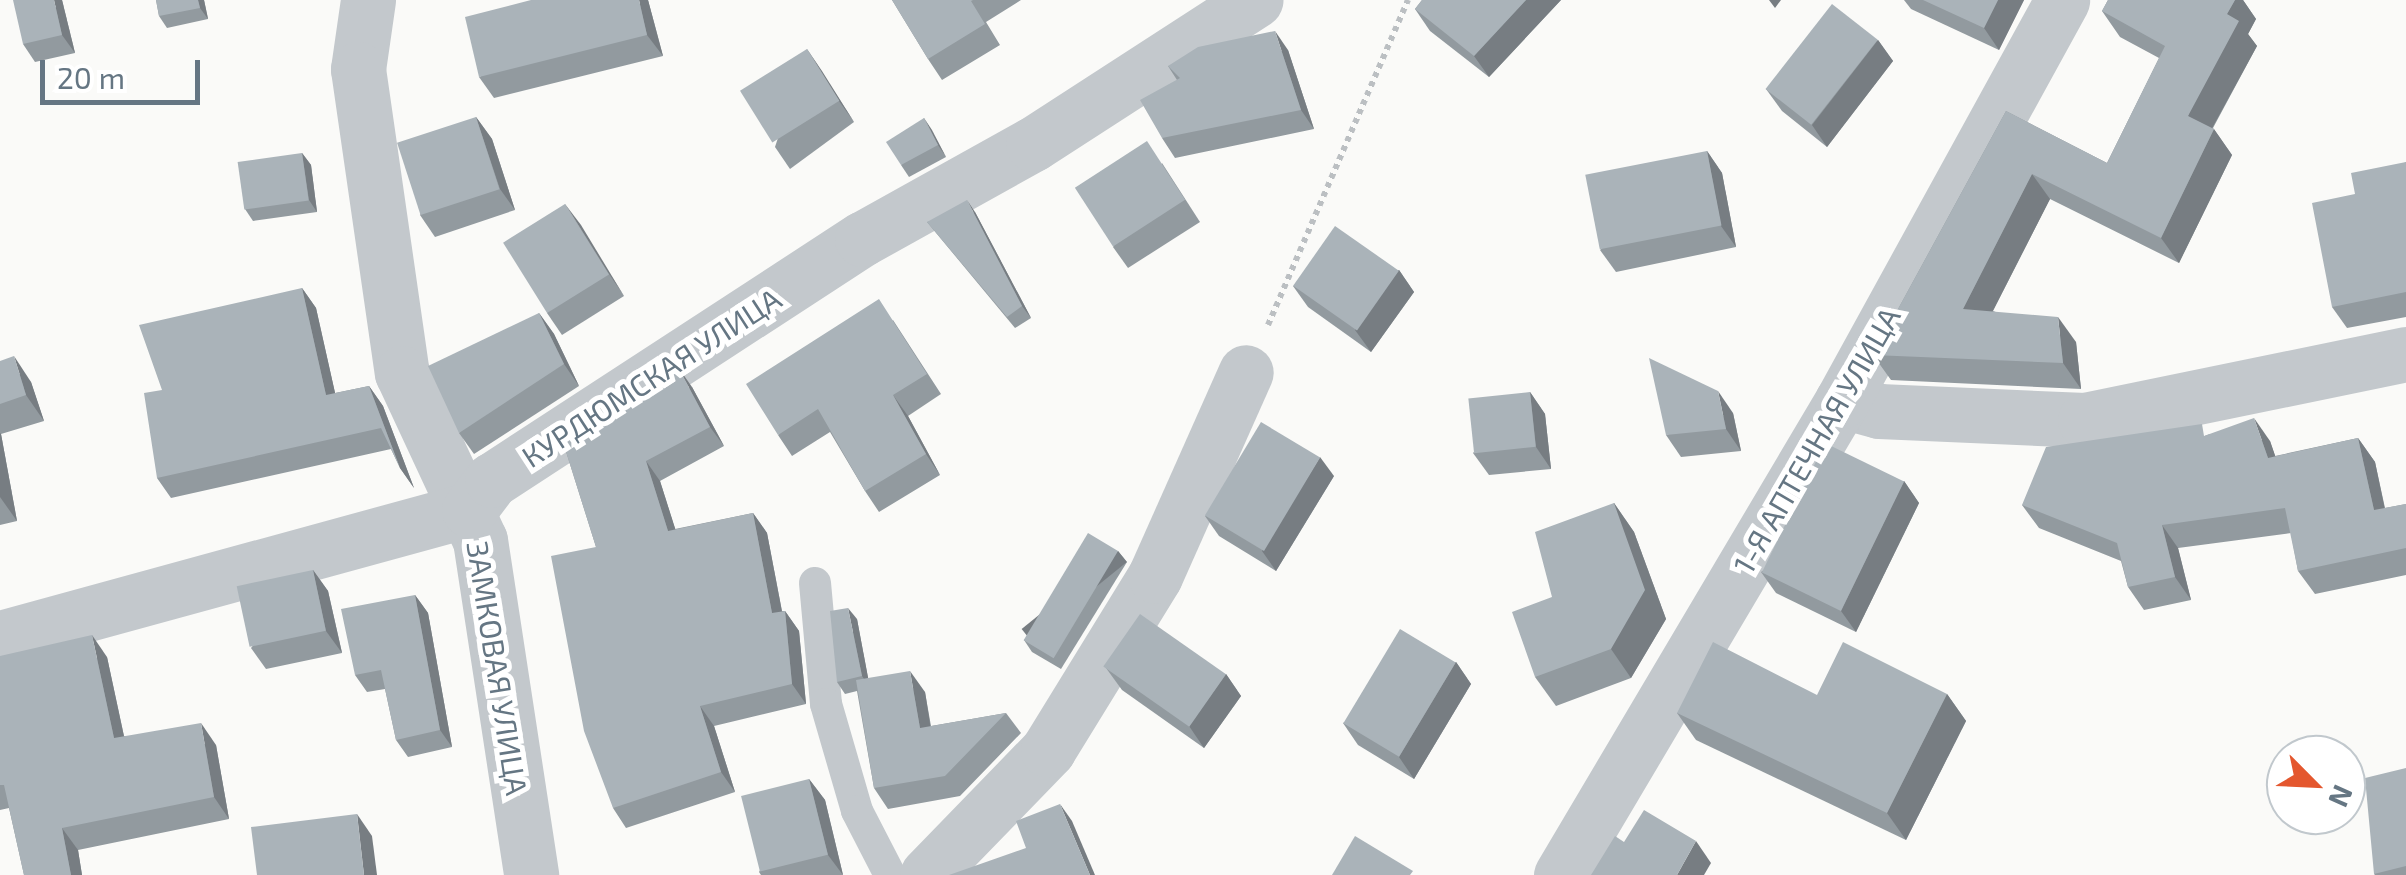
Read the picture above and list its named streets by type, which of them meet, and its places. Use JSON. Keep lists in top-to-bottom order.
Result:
{
  "streets": {
    "street": ["КУРДЮМСКАЯ УЛИЦА", "1-Я АПТЕЧНАЯ УЛИЦА", "ЗАМКОВАЯ УЛИЦА"]
  },
  "crossings": [
    ["КУРДЮМСКАЯ УЛИЦА", "ЗАМКОВАЯ УЛИЦА"]
  ],
  "scale_bar": "20 m",
  "north": "bottom right"
}
